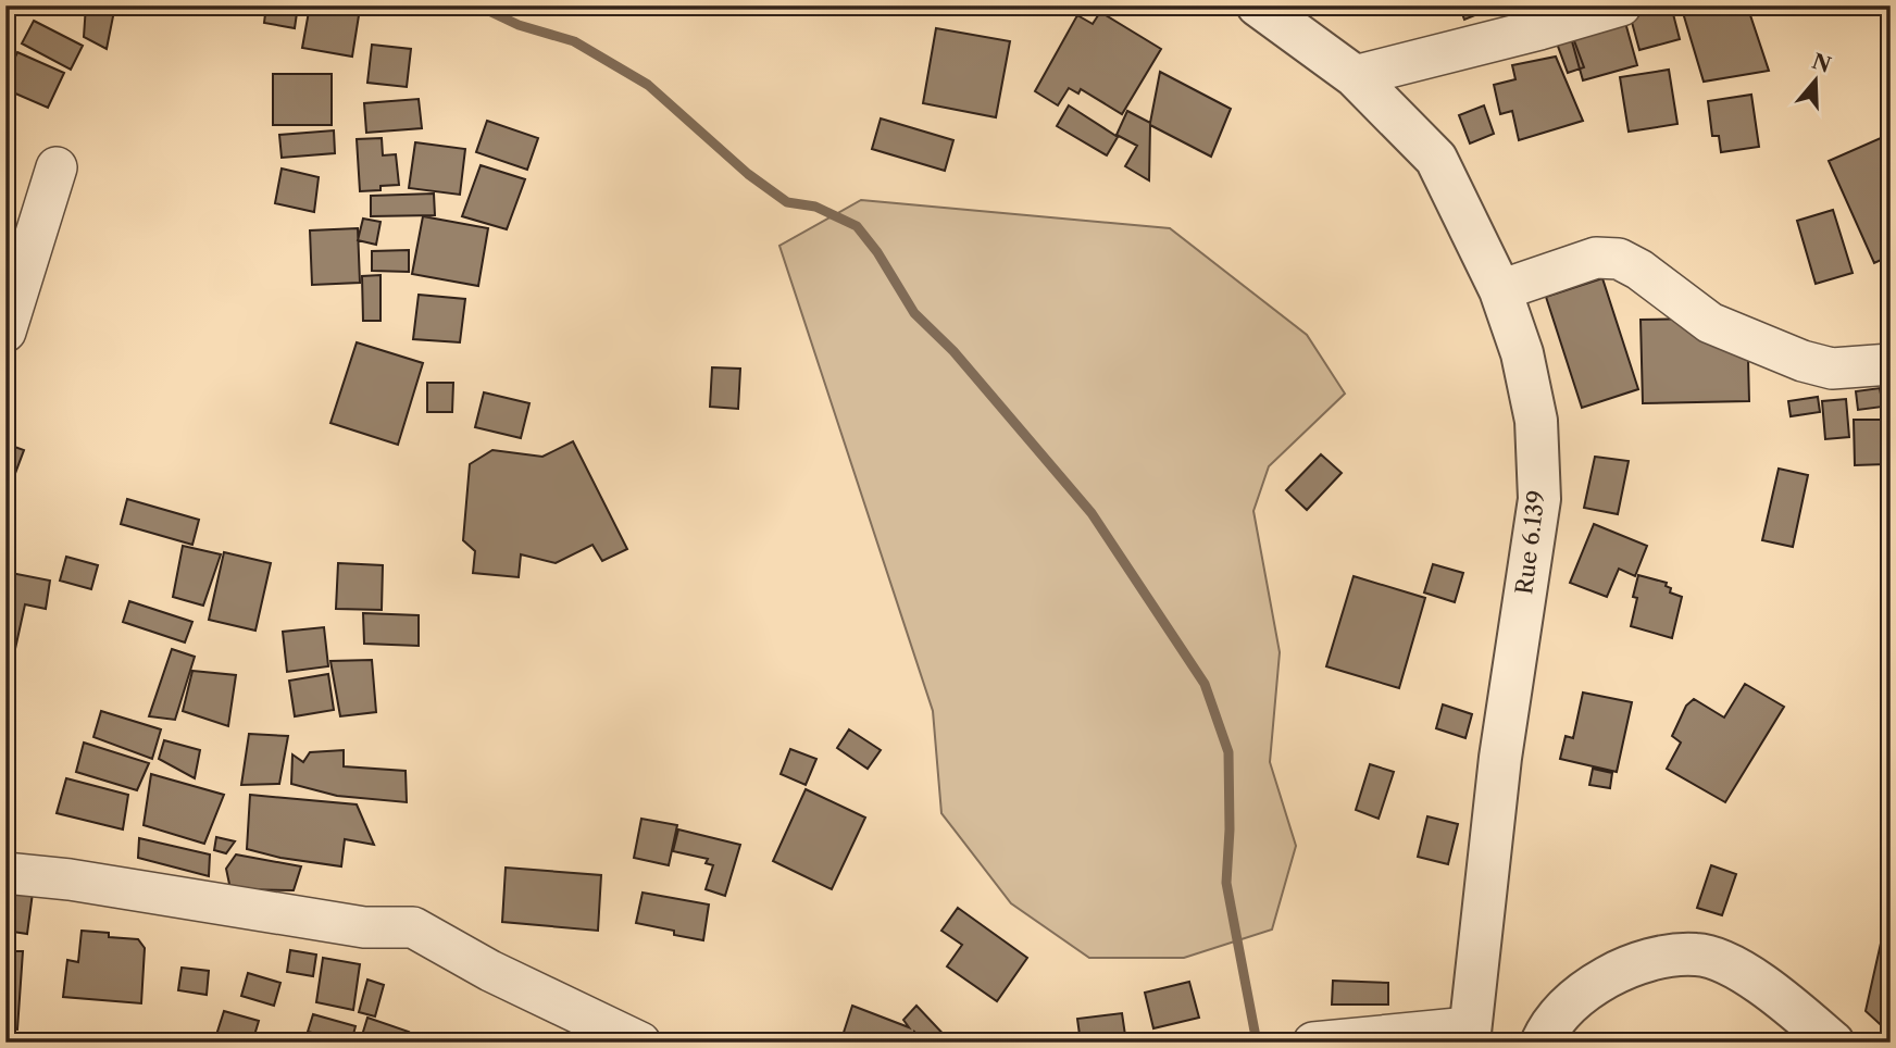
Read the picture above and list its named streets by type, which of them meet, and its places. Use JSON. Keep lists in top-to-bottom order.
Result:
{
  "streets": {
    "street": ["Rue 6.139"]
  },
  "north": "top"
}
